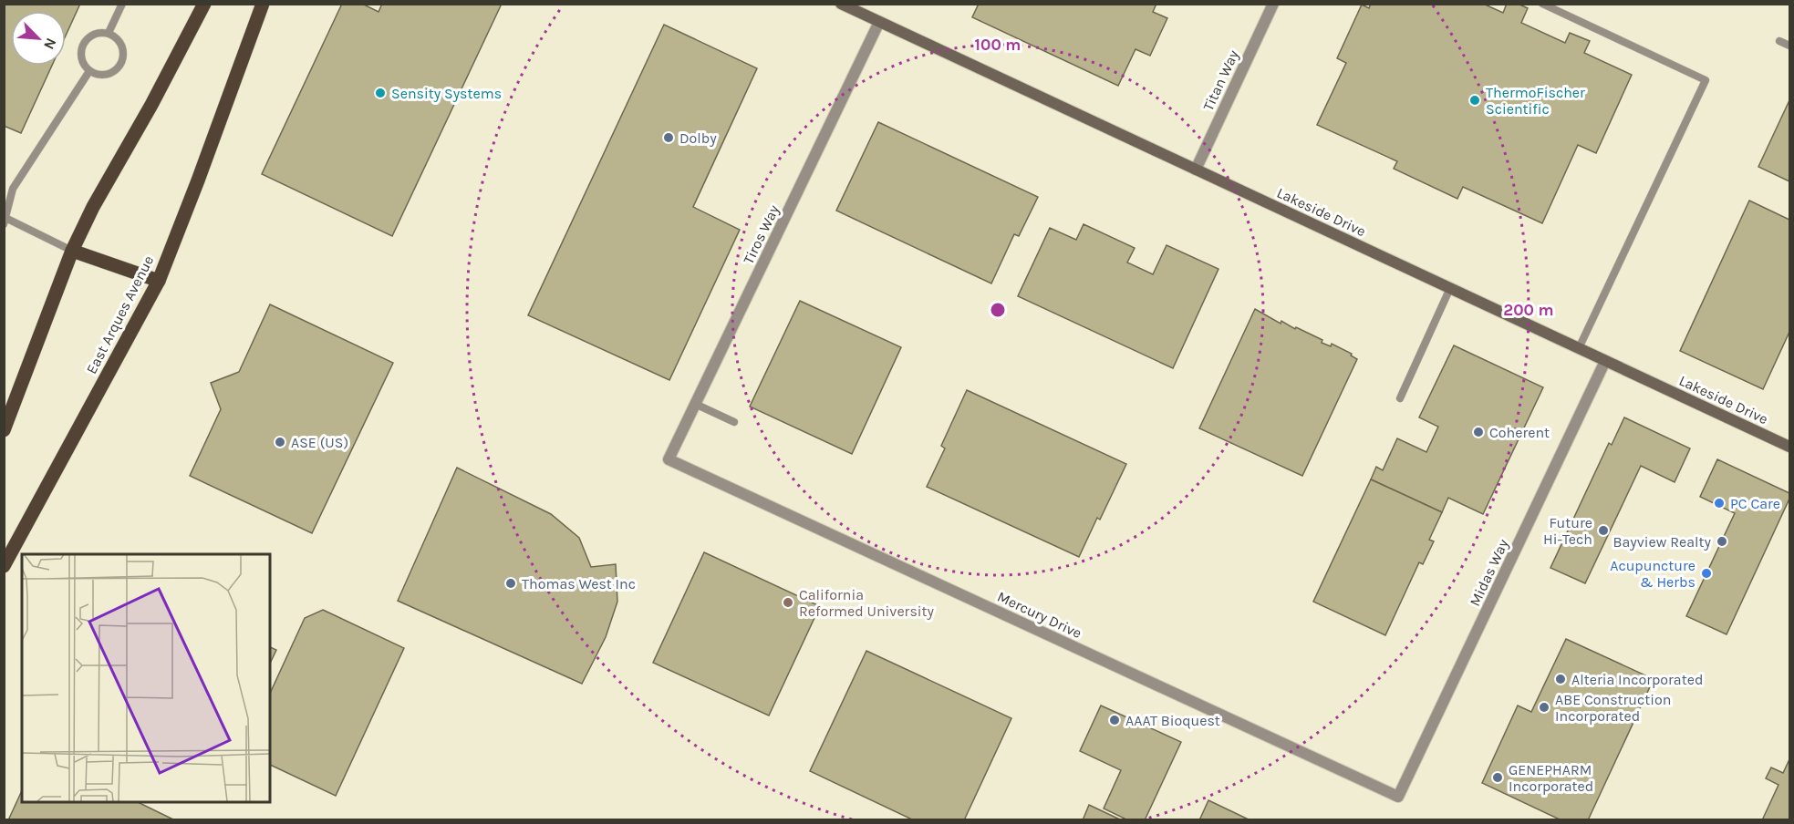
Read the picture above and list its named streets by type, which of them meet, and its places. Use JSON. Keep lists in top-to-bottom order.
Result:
{
  "streets": {
    "main road": ["East Arques Avenue"],
    "street": [
      "Titan Way",
      "Lakeside Drive",
      "Tiros Way",
      "Midas Way",
      "Mercury Drive"
    ]
  },
  "crossings": [
    ["Titan Way", "Lakeside Drive"],
    ["Lakeside Drive", "Tiros Way"],
    ["Lakeside Drive", "Midas Way"],
    ["Tiros Way", "Mercury Drive"],
    ["Midas Way", "Mercury Drive"]
  ],
  "places": [
    "Sensity Systems",
    "ThermoFischer Scientific",
    "Dolby",
    "Coherent",
    "ASE (US)",
    "PC Care",
    "Future Hi-Tech",
    "Bayview Realty",
    "Acupuncture & Herbs",
    "Thomas West Inc",
    "California Reformed University",
    "Alteria Incorporated",
    "ABE Construction Incorporated",
    "AAAT Bioquest",
    "GENEPHARM Incorporated"
  ],
  "north": "bottom right",
  "rings": ["100 m", "200 m"]
}
